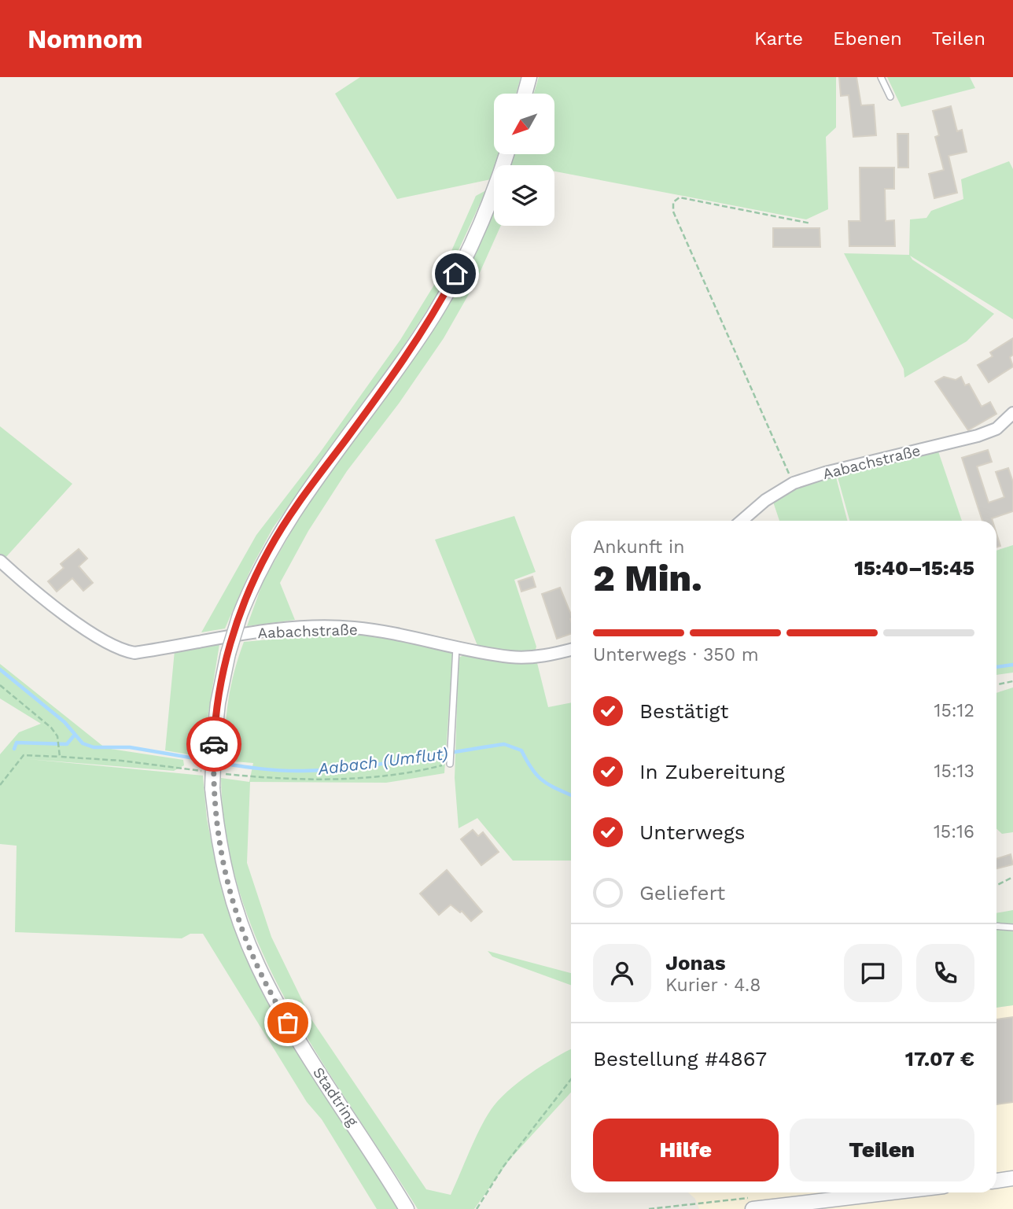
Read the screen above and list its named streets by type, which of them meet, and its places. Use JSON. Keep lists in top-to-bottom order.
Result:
{
  "streets": {
    "street": ["Aabachstraße", "Stadtring"]
  },
  "water": ["Aabach (Umflut)"],
  "north": "bottom left",
  "page": {
    "header": "Nomnom",
    "nav": ["Karte", "Ebenen", "Teilen"],
    "heading": ["2 Min.", "Ankunft in", "15:40–15:45"],
    "panel": [
      "Jonas",
      "Kurier · 4.8",
      "Bestellung #4867",
      "17.07 €"
    ],
    "bar": "Unterwegs · 350 m",
    "list": [
      ["Bestätigt", "15:12"],
      ["In Zubereitung", "15:13"],
      ["Unterwegs", "15:16"],
      "Geliefert"
    ],
    "buttons": ["Hilfe", "Teilen"]
  }
}
